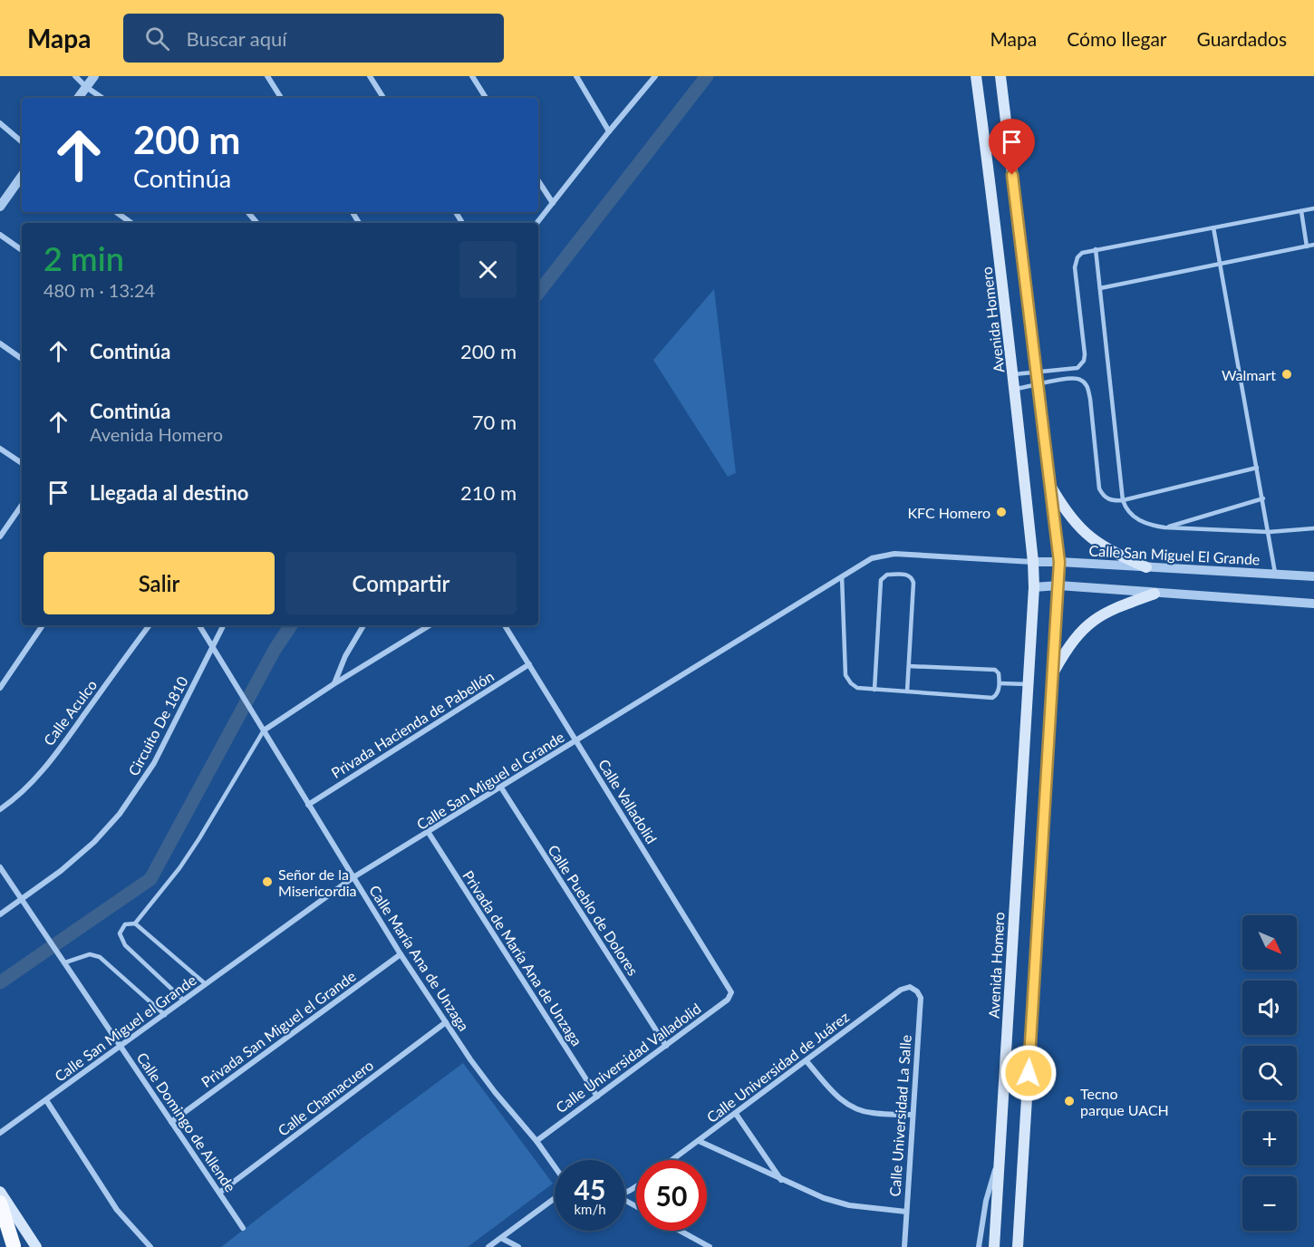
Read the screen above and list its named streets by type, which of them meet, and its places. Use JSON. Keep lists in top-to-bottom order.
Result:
{
  "streets": {
    "main road": ["Avenida Homero"],
    "street": [
      "Calle San Miguel El Grande",
      "Calle Aculco",
      "Privada Hacienda de Pabellón",
      "Circuito De 1810",
      "Calle San Miguel el Grande",
      "Calle Valladolid",
      "Calle Pueblo de Dolores",
      "Calle María Ana de Unzaga",
      "Privada de María Ana de Unzaga",
      "Privada San Miguel el Grande",
      "Calle Universidad Valladolid",
      "Calle Universidad de Juárez",
      "Calle Chamacuero",
      "Calle Universidad La Salle",
      "Calle Domingo de Allende"
    ]
  },
  "crossings": [
    ["Avenida Homero", "Calle San Miguel El Grande"],
    ["Avenida Homero", "Calle San Miguel el Grande"],
    ["Calle San Miguel El Grande", "Calle San Miguel el Grande"],
    ["Privada Hacienda de Pabellón", "Calle Valladolid"],
    ["Privada Hacienda de Pabellón", "Calle María Ana de Unzaga"],
    ["Circuito De 1810", "Calle María Ana de Unzaga"],
    ["Circuito De 1810", "Calle Domingo de Allende"],
    ["Calle San Miguel el Grande", "Calle Valladolid"],
    ["Calle San Miguel el Grande", "Calle Pueblo de Dolores"],
    ["Calle San Miguel el Grande", "Calle María Ana de Unzaga"],
    ["Calle San Miguel el Grande", "Privada de María Ana de Unzaga"],
    ["Calle San Miguel el Grande", "Calle Domingo de Allende"],
    ["Calle Valladolid", "Calle Universidad Valladolid"],
    ["Calle Pueblo de Dolores", "Calle Universidad Valladolid"],
    ["Calle María Ana de Unzaga", "Privada San Miguel el Grande"],
    ["Calle María Ana de Unzaga", "Calle Universidad Valladolid"],
    ["Calle María Ana de Unzaga", "Calle Chamacuero"],
    ["Privada de María Ana de Unzaga", "Calle Universidad Valladolid"],
    ["Privada San Miguel el Grande", "Calle Domingo de Allende"],
    ["Calle Universidad de Juárez", "Calle Universidad La Salle"],
    ["Calle Chamacuero", "Calle Domingo de Allende"]
  ],
  "places": [
    "Walmart",
    "KFC Homero",
    "Señor de la Misericordia",
    "Tecno parque UACH"
  ],
  "north": "bottom right",
  "page": {
    "header": "Mapa",
    "search": "Buscar aquí",
    "nav": ["Mapa", "Cómo llegar", "Guardados"],
    "turn": ["200 m", "Continúa"],
    "heading": ["2 min", "480 m · 13:24"],
    "list": [
      {
        "name": "Continúa",
        "value": "200 m"
      },
      {
        "name": "Continúa",
        "note": "Avenida Homero",
        "value": "70 m"
      },
      {
        "name": "Llegada al destino",
        "value": "210 m"
      }
    ],
    "buttons": ["Salir", "Compartir"],
    "map_buttons": ["+", "−"],
    "speed": "45 km/h",
    "limit": "50"
  }
}
